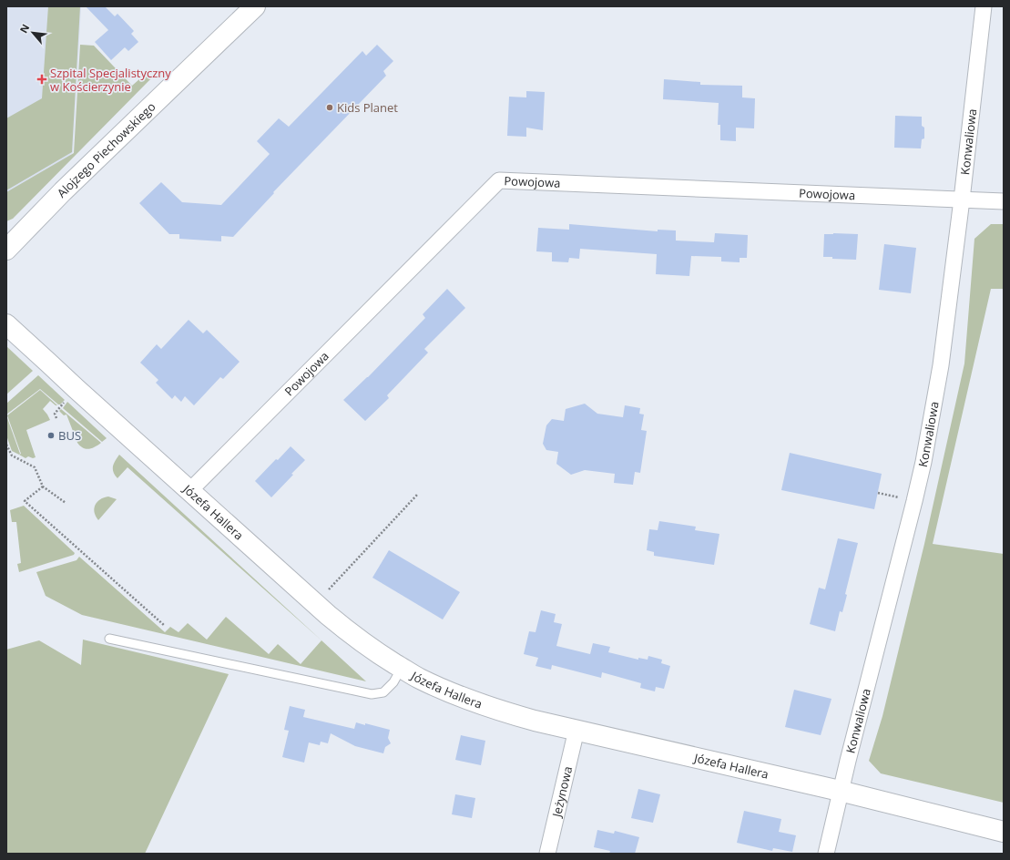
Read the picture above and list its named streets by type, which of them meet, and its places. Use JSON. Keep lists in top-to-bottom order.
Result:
{
  "streets": {
    "street": [
      "Konwaliowa",
      "Alojzego Piechowskiego",
      "Powojowa",
      "Józefa Hallera",
      "Jeżynowa"
    ]
  },
  "crossings": [
    ["Konwaliowa", "Powojowa"],
    ["Konwaliowa", "Józefa Hallera"],
    ["Powojowa", "Józefa Hallera"],
    ["Józefa Hallera", "Jeżynowa"]
  ],
  "places": {
    "health": ["Szpital Specjalistyczny w Kościerzynie"],
    "other": ["Kids Planet", "BUS"]
  },
  "north": "top left"
}
